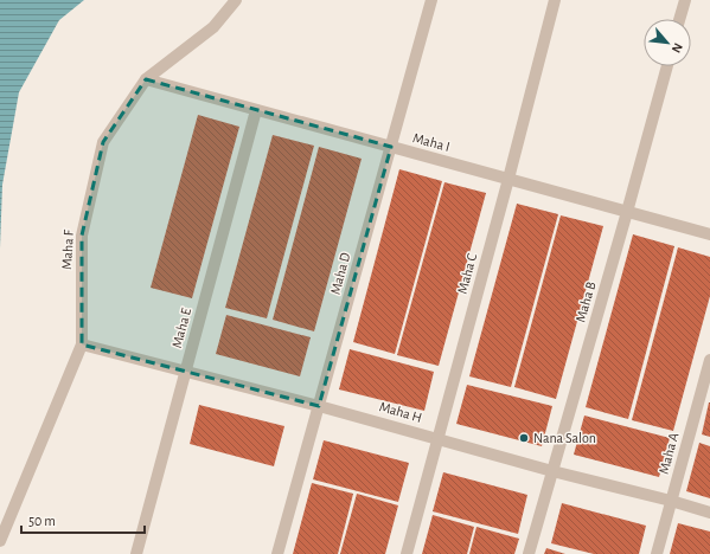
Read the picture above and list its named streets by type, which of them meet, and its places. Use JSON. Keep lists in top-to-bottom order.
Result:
{
  "streets": {
    "street": [
      "Maha I",
      "Maha F",
      "Maha D",
      "Maha C",
      "Maha B",
      "Maha E",
      "Maha H",
      "Maha A"
    ]
  },
  "crossings": [
    ["Maha I", "Maha F"],
    ["Maha I", "Maha D"],
    ["Maha I", "Maha C"],
    ["Maha I", "Maha B"],
    ["Maha I", "Maha E"],
    ["Maha F", "Maha H"],
    ["Maha D", "Maha H"],
    ["Maha C", "Maha H"],
    ["Maha B", "Maha H"],
    ["Maha E", "Maha H"],
    ["Maha H", "Maha A"]
  ],
  "places": ["Nana Salon"],
  "scale_bar": "50 m",
  "north": "bottom right"
}
